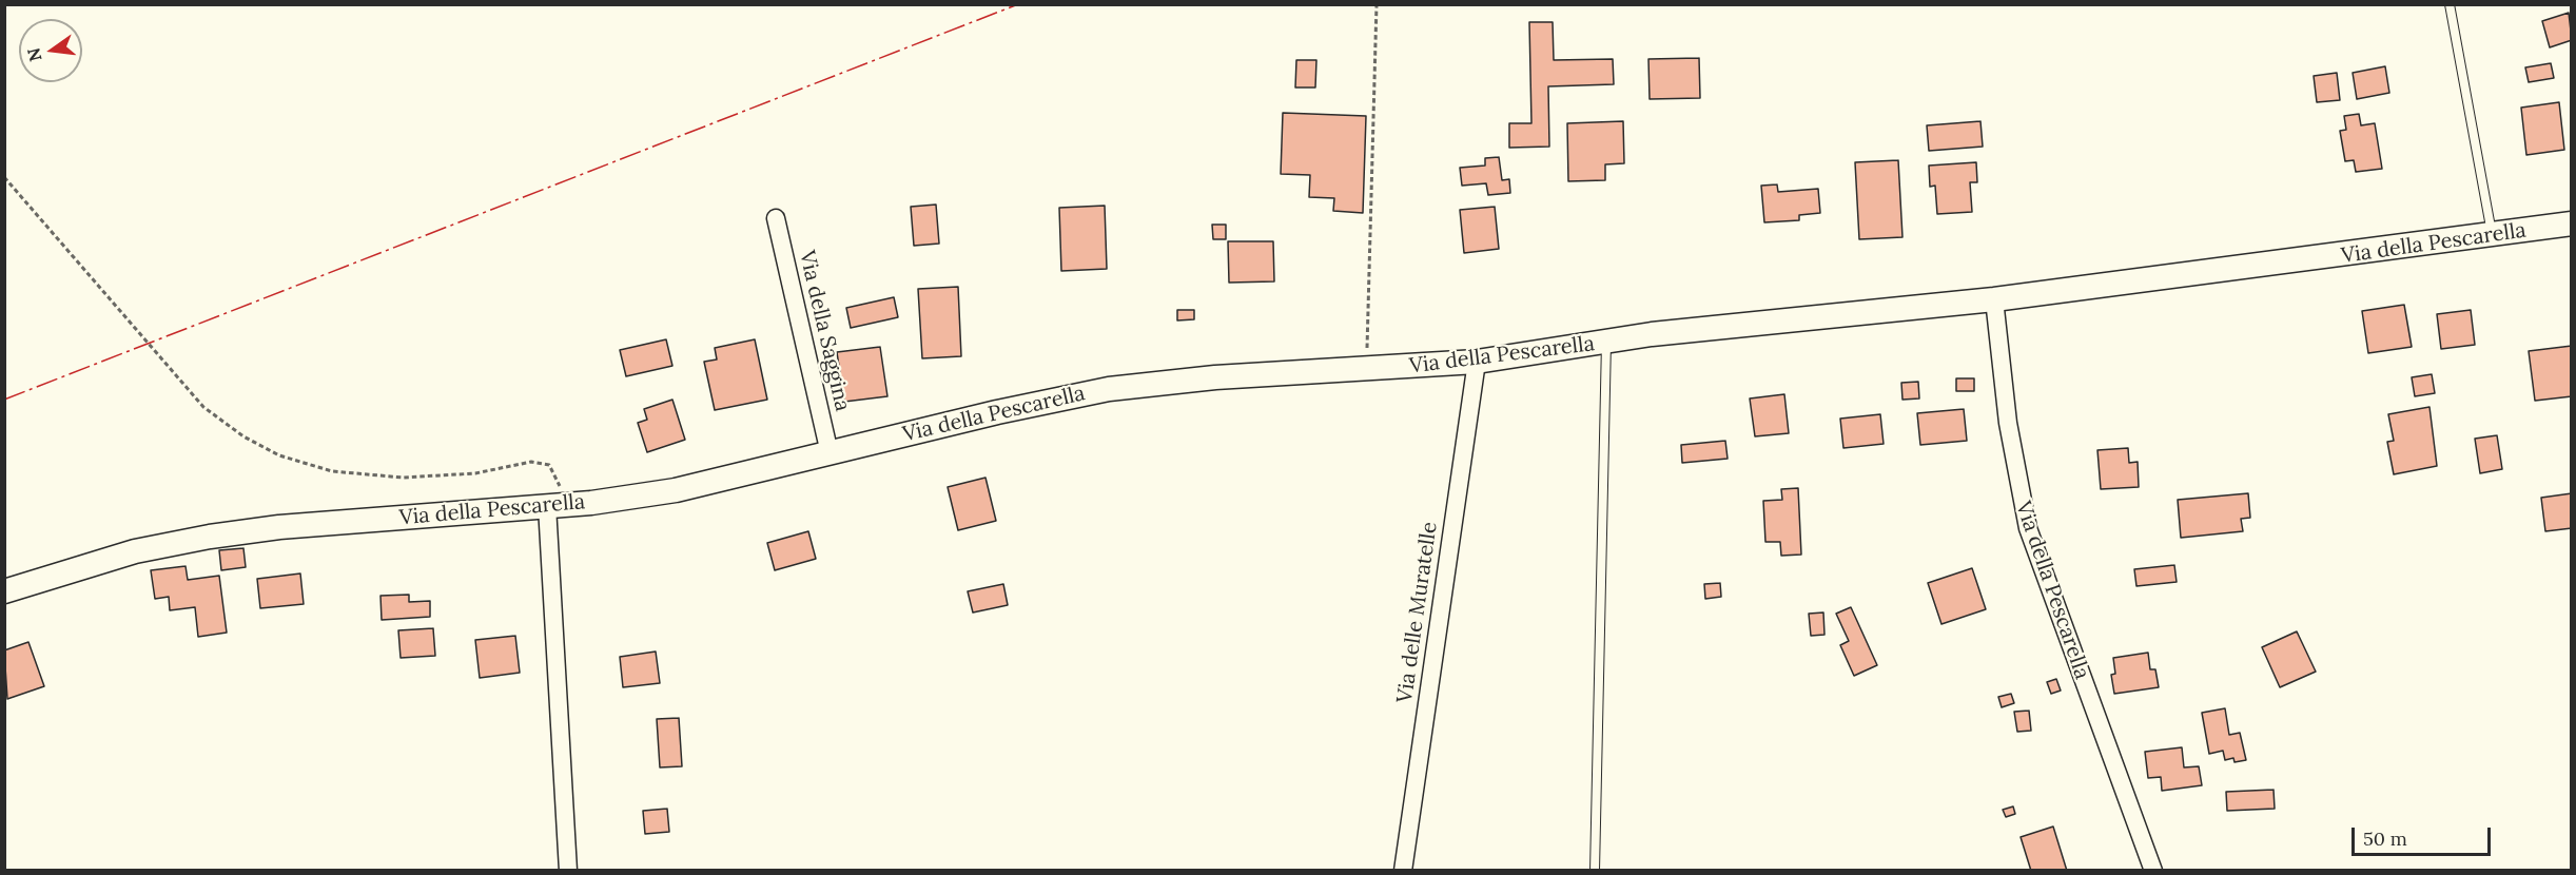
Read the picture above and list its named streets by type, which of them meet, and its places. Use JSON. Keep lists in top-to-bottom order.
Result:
{
  "streets": {
    "street": ["Via della Pescarella", "Via della Saggina", "Via delle Muratelle"]
  },
  "crossings": [
    ["Via della Pescarella", "Via della Saggina"],
    ["Via della Pescarella", "Via delle Muratelle"]
  ],
  "scale_bar": "50 m",
  "north": "left"
}
